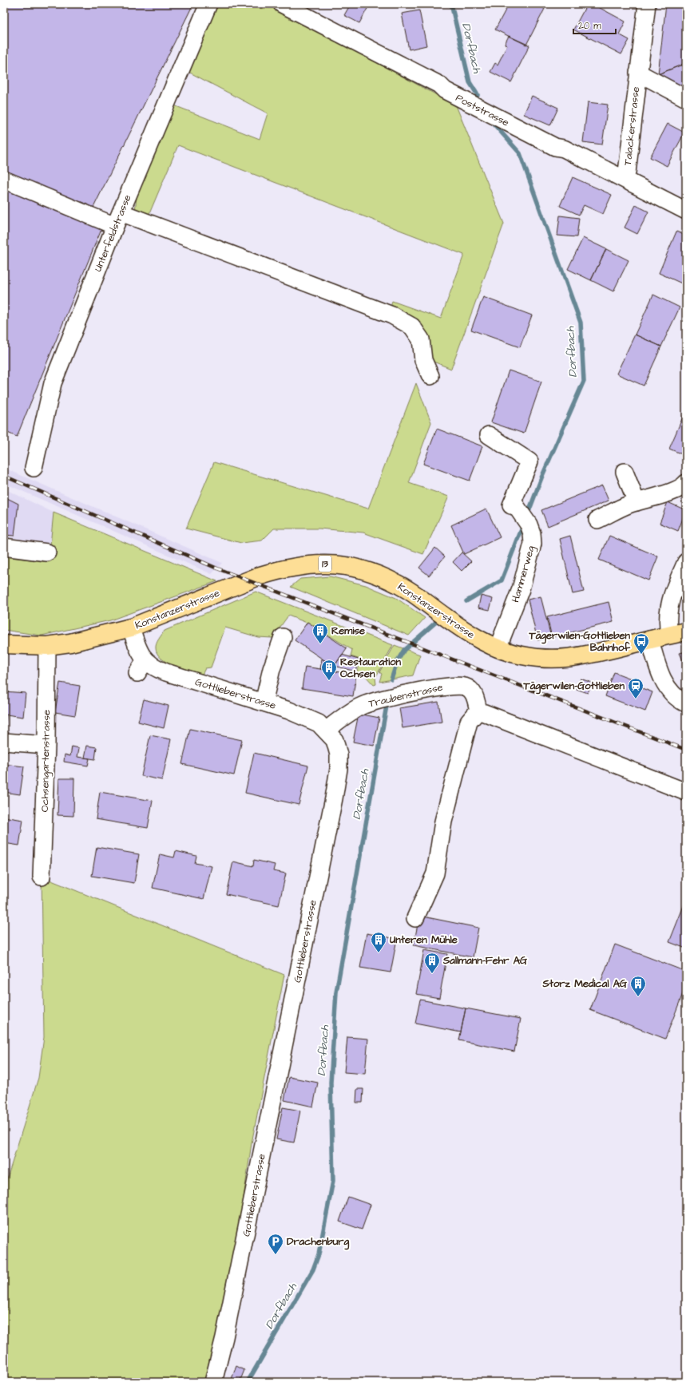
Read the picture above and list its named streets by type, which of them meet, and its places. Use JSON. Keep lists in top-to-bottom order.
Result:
{
  "streets": {
    "main road": ["13", "Konstanzerstrasse"],
    "street": [
      "Poststrasse",
      "Talackerstrasse",
      "Unterfeldstrasse",
      "Hammerweg",
      "Gottlieberstrasse",
      "Traubenstrasse",
      "Ochsengartenstrasse"
    ]
  },
  "crossings": [
    ["Poststrasse", "Talackerstrasse"],
    ["Hammerweg", "Konstanzerstrasse"],
    ["Konstanzerstrasse", "Gottlieberstrasse"],
    ["Konstanzerstrasse", "Ochsengartenstrasse"],
    ["Gottlieberstrasse", "Traubenstrasse"]
  ],
  "water": ["Dorfbach"],
  "places": {
    "building": [
      "Remise",
      "Restauration Ochsen",
      "Unteren Mühle",
      "Sallmann-Fehr AG",
      "Storz Medical AG"
    ],
    "bus stop": ["Tägerwilen-Gottlieben Bahnhof"],
    "station": ["Tägerwilen-Gottlieben"],
    "parking": ["Drachenburg"]
  },
  "scale_bar": "20 m"
}
